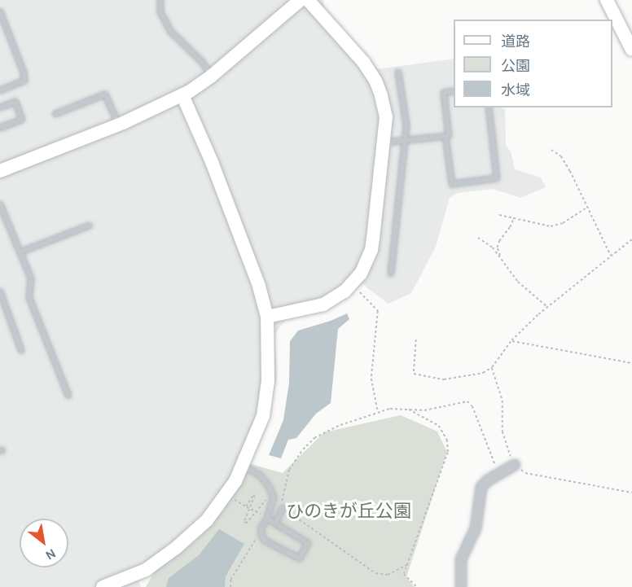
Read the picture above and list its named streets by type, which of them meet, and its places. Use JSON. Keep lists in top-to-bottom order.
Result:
{
  "parks": ["ひのきが丘公園"],
  "legend": ["道路", "公園", "水域"],
  "north": "bottom right"
}
